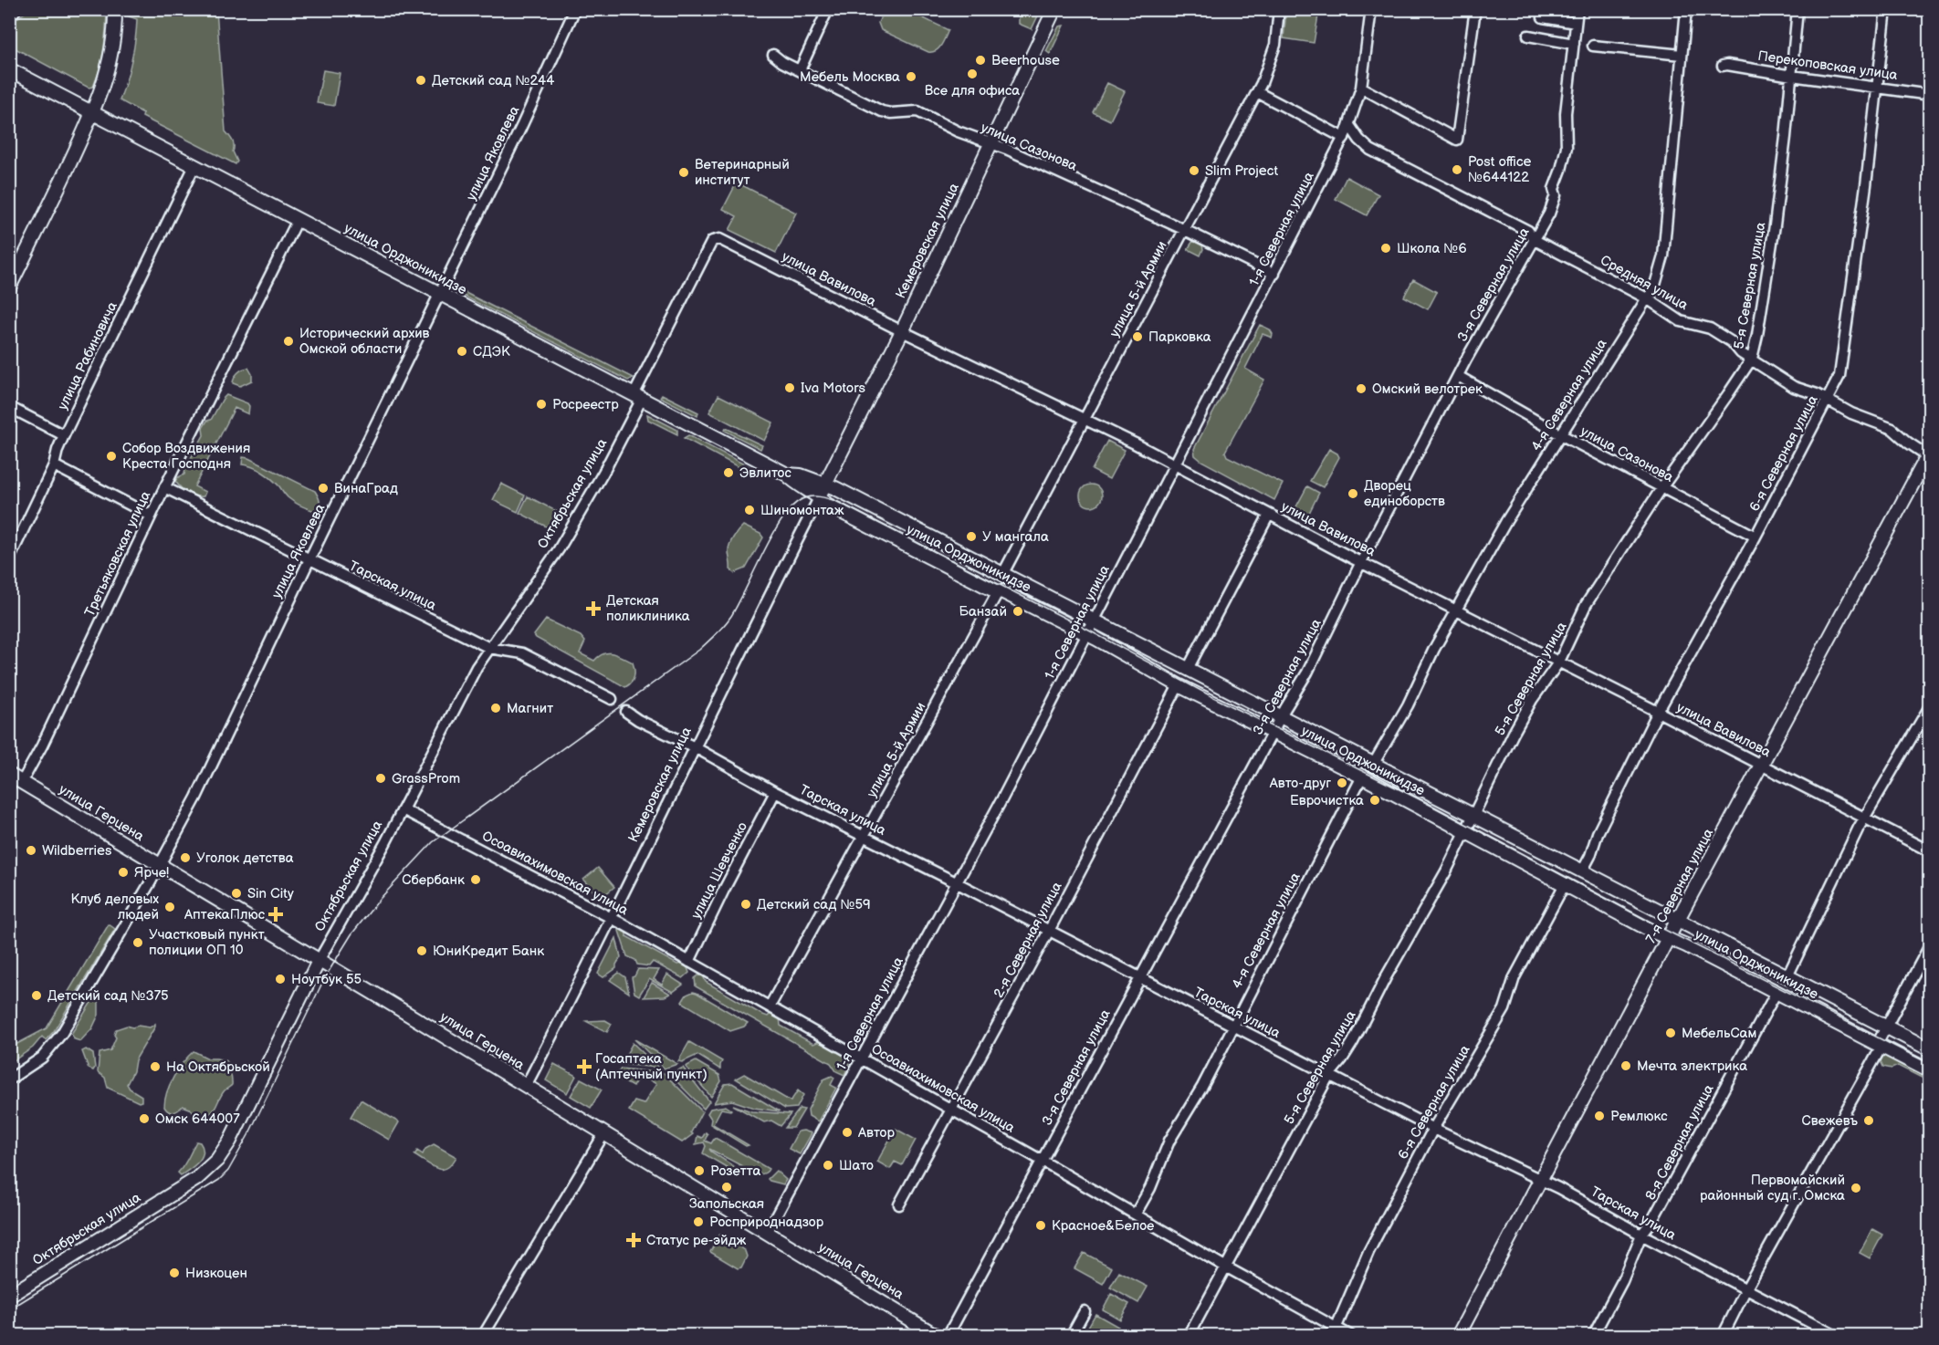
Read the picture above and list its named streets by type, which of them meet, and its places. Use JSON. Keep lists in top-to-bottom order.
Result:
{
  "streets": {
    "main road": [
      "Кемеровская улица",
      "улица Орджоникидзе",
      "Октябрьская улица",
      "улица Герцена",
      "7-я Северная улица"
    ],
    "street": [
      "Перекоповская улица",
      "улица Сазонова",
      "улица Яковлева",
      "1-я Северная улица",
      "улица Вавилова",
      "Средняя улица",
      "3-я Северная улица",
      "5-я Северная улица",
      "улица 5-й Армии",
      "улица Рабиновича",
      "4-я Северная улица",
      "6-я Северная улица",
      "Третьяковская улица",
      "Тарская улица",
      "улица Шевченко",
      "Осоавиахимовская улица",
      "2-я Северная улица",
      "8-я Северная улица"
    ]
  },
  "crossings": [
    ["Перекоповская улица", "5-я Северная улица"],
    ["Перекоповская улица", "6-я Северная улица"],
    ["улица Сазонова", "1-я Северная улица"],
    ["улица Сазонова", "Кемеровская улица"],
    ["улица Сазонова", "3-я Северная улица"],
    ["улица Сазонова", "5-я Северная улица"],
    ["улица Сазонова", "улица 5-й Армии"],
    ["улица Сазонова", "4-я Северная улица"],
    ["улица Сазонова", "6-я Северная улица"],
    ["улица Яковлева", "улица Орджоникидзе"],
    ["улица Яковлева", "Тарская улица"],
    ["улица Яковлева", "улица Герцена"],
    ["1-я Северная улица", "улица Орджоникидзе"],
    ["1-я Северная улица", "улица Вавилова"],
    ["1-я Северная улица", "Средняя улица"],
    ["1-я Северная улица", "Тарская улица"],
    ["1-я Северная улица", "улица Герцена"],
    ["1-я Северная улица", "Осоавиахимовская улица"],
    ["Кемеровская улица", "улица Орджоникидзе"],
    ["Кемеровская улица", "улица Вавилова"],
    ["Кемеровская улица", "Тарская улица"],
    ["Кемеровская улица", "улица Герцена"],
    ["Кемеровская улица", "Осоавиахимовская улица"],
    ["улица Орджоникидзе", "3-я Северная улица"],
    ["улица Орджоникидзе", "5-я Северная улица"],
    ["улица Орджоникидзе", "улица 5-й Армии"],
    ["улица Орджоникидзе", "улица Рабиновича"],
    ["улица Орджоникидзе", "4-я Северная улица"],
    ["улица Орджоникидзе", "6-я Северная улица"],
    ["улица Орджоникидзе", "Октябрьская улица"],
    ["улица Орджоникидзе", "Третьяковская улица"],
    ["улица Орджоникидзе", "7-я Северная улица"],
    ["улица Орджоникидзе", "2-я Северная улица"],
    ["улица Орджоникидзе", "8-я Северная улица"],
    ["улица Вавилова", "3-я Северная улица"],
    ["улица Вавилова", "5-я Северная улица"],
    ["улица Вавилова", "улица 5-й Армии"],
    ["улица Вавилова", "4-я Северная улица"],
    ["улица Вавилова", "6-я Северная улица"],
    ["улица Вавилова", "Октябрьская улица"],
    ["улица Вавилова", "7-я Северная улица"],
    ["Средняя улица", "3-я Северная улица"],
    ["Средняя улица", "5-я Северная улица"],
    ["Средняя улица", "4-я Северная улица"],
    ["Средняя улица", "6-я Северная улица"],
    ["Средняя улица", "7-я Северная улица"],
    ["3-я Северная улица", "Тарская улица"],
    ["3-я Северная улица", "Осоавиахимовская улица"],
    ["5-я Северная улица", "Тарская улица"],
    ["5-я Северная улица", "Осоавиахимовская улица"],
    ["улица 5-й Армии", "Тарская улица"],
    ["улица 5-й Армии", "Осоавиахимовская улица"],
    ["4-я Северная улица", "Тарская улица"],
    ["4-я Северная улица", "Осоавиахимовская улица"],
    ["6-я Северная улица", "Тарская улица"],
    ["6-я Северная улица", "Осоавиахимовская улица"],
    ["Октябрьская улица", "Тарская улица"],
    ["Октябрьская улица", "улица Герцена"],
    ["Октябрьская улица", "Осоавиахимовская улица"],
    ["Третьяковская улица", "Тарская улица"],
    ["Третьяковская улица", "улица Герцена"],
    ["Тарская улица", "улица Шевченко"],
    ["Тарская улица", "7-я Северная улица"],
    ["Тарская улица", "2-я Северная улица"],
    ["Тарская улица", "8-я Северная улица"],
    ["улица Шевченко", "Осоавиахимовская улица"],
    ["Осоавиахимовская улица", "2-я Северная улица"]
  ],
  "places": {
    "other": [
      "Beerhouse",
      "Все для офиса",
      "Мебель Москва",
      "Детский сад №244",
      "Post office №644122",
      "Slim Project",
      "Ветеринарный институт",
      "Школа №6",
      "Парковка",
      "Исторический архив Омской области",
      "СДЭК",
      "Iva Motors",
      "Омский велотрек",
      "Росреестр",
      "Собор Воздвижения Креста Господня",
      "Эвлитос",
      "ВинаГрад",
      "Дворец единоборств",
      "Шиномонтаж",
      "У мангала",
      "Банзай",
      "Магнит",
      "GrassProm",
      "Авто-друг",
      "Еврочистка",
      "Wildberries",
      "Уголок детства",
      "Ярче!",
      "Сбербанк",
      "Sin City",
      "Детский сад №59",
      "Клуб деловых людей",
      "Участковый пункт полиции ОП 10",
      "ЮниКредит Банк",
      "Ноутбук 55",
      "Детский сад №375",
      "МебельСам",
      "Мечта электрика",
      "На Октябрьской",
      "Ремлюкс",
      "Омск 644007",
      "Свежевъ",
      "Автор",
      "Шато",
      "Розетта",
      "Запольская",
      "Первомайский районный суд г. Омска",
      "Росприроднадзор",
      "Красное&Белое",
      "Низкоцен"
    ],
    "health": [
      "Детская поликлиника",
      "АптекаПлюс",
      "Госаптека (Аптечный пункт)",
      "Статус ре-эйдж"
    ]
  }
}
